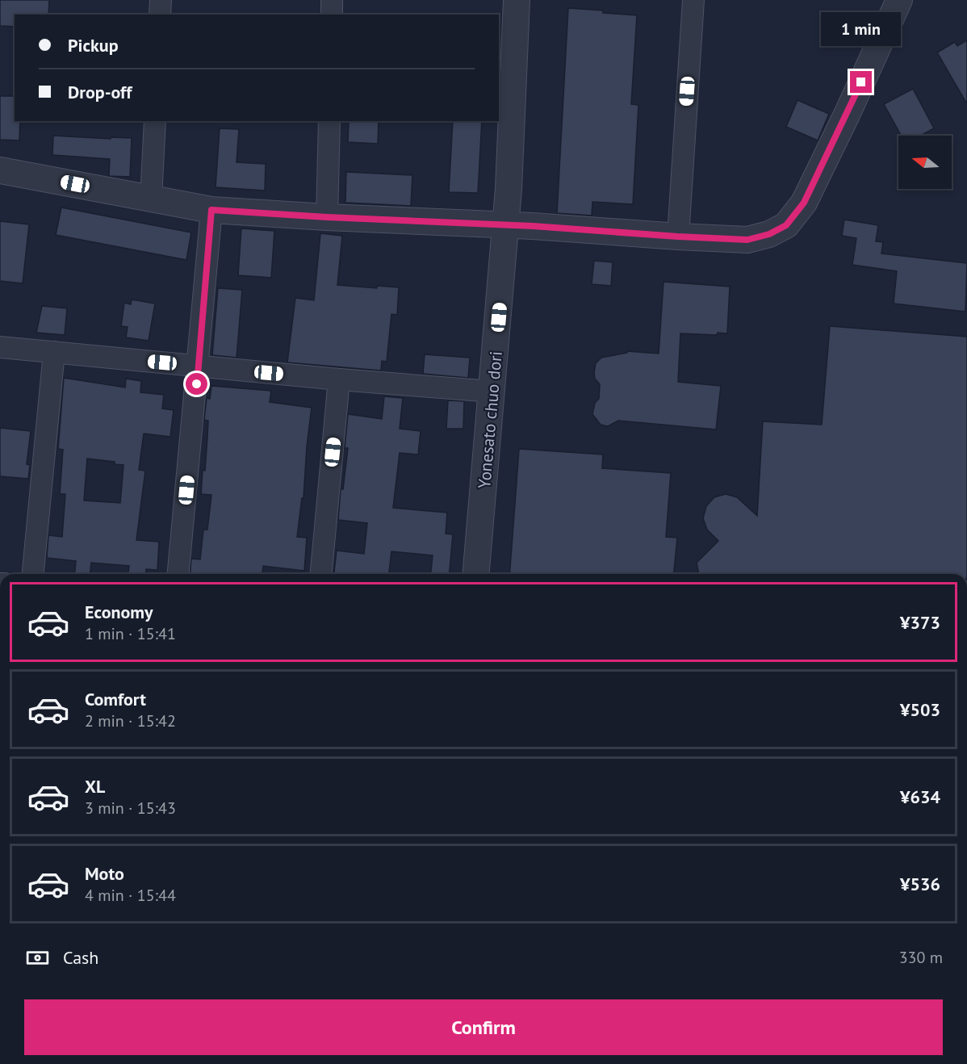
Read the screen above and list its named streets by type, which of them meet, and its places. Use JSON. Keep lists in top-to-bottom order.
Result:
{
  "streets": {
    "street": ["Yonesato chuo dori"]
  },
  "north": "left",
  "page": {
    "bubble": "1 min",
    "banner": ["Pickup", "Drop-off"],
    "list": [
      {
        "name": "Economy",
        "note": "1 min · 15:41",
        "value": "¥373"
      },
      {
        "name": "Comfort",
        "note": "2 min · 15:42",
        "value": "¥503"
      },
      {
        "name": "XL",
        "note": "3 min · 15:43",
        "value": "¥634"
      },
      {
        "name": "Moto",
        "note": "4 min · 15:44",
        "value": "¥536"
      }
    ],
    "pay": ["Cash", "330 m"],
    "buttons": "Confirm"
  }
}
